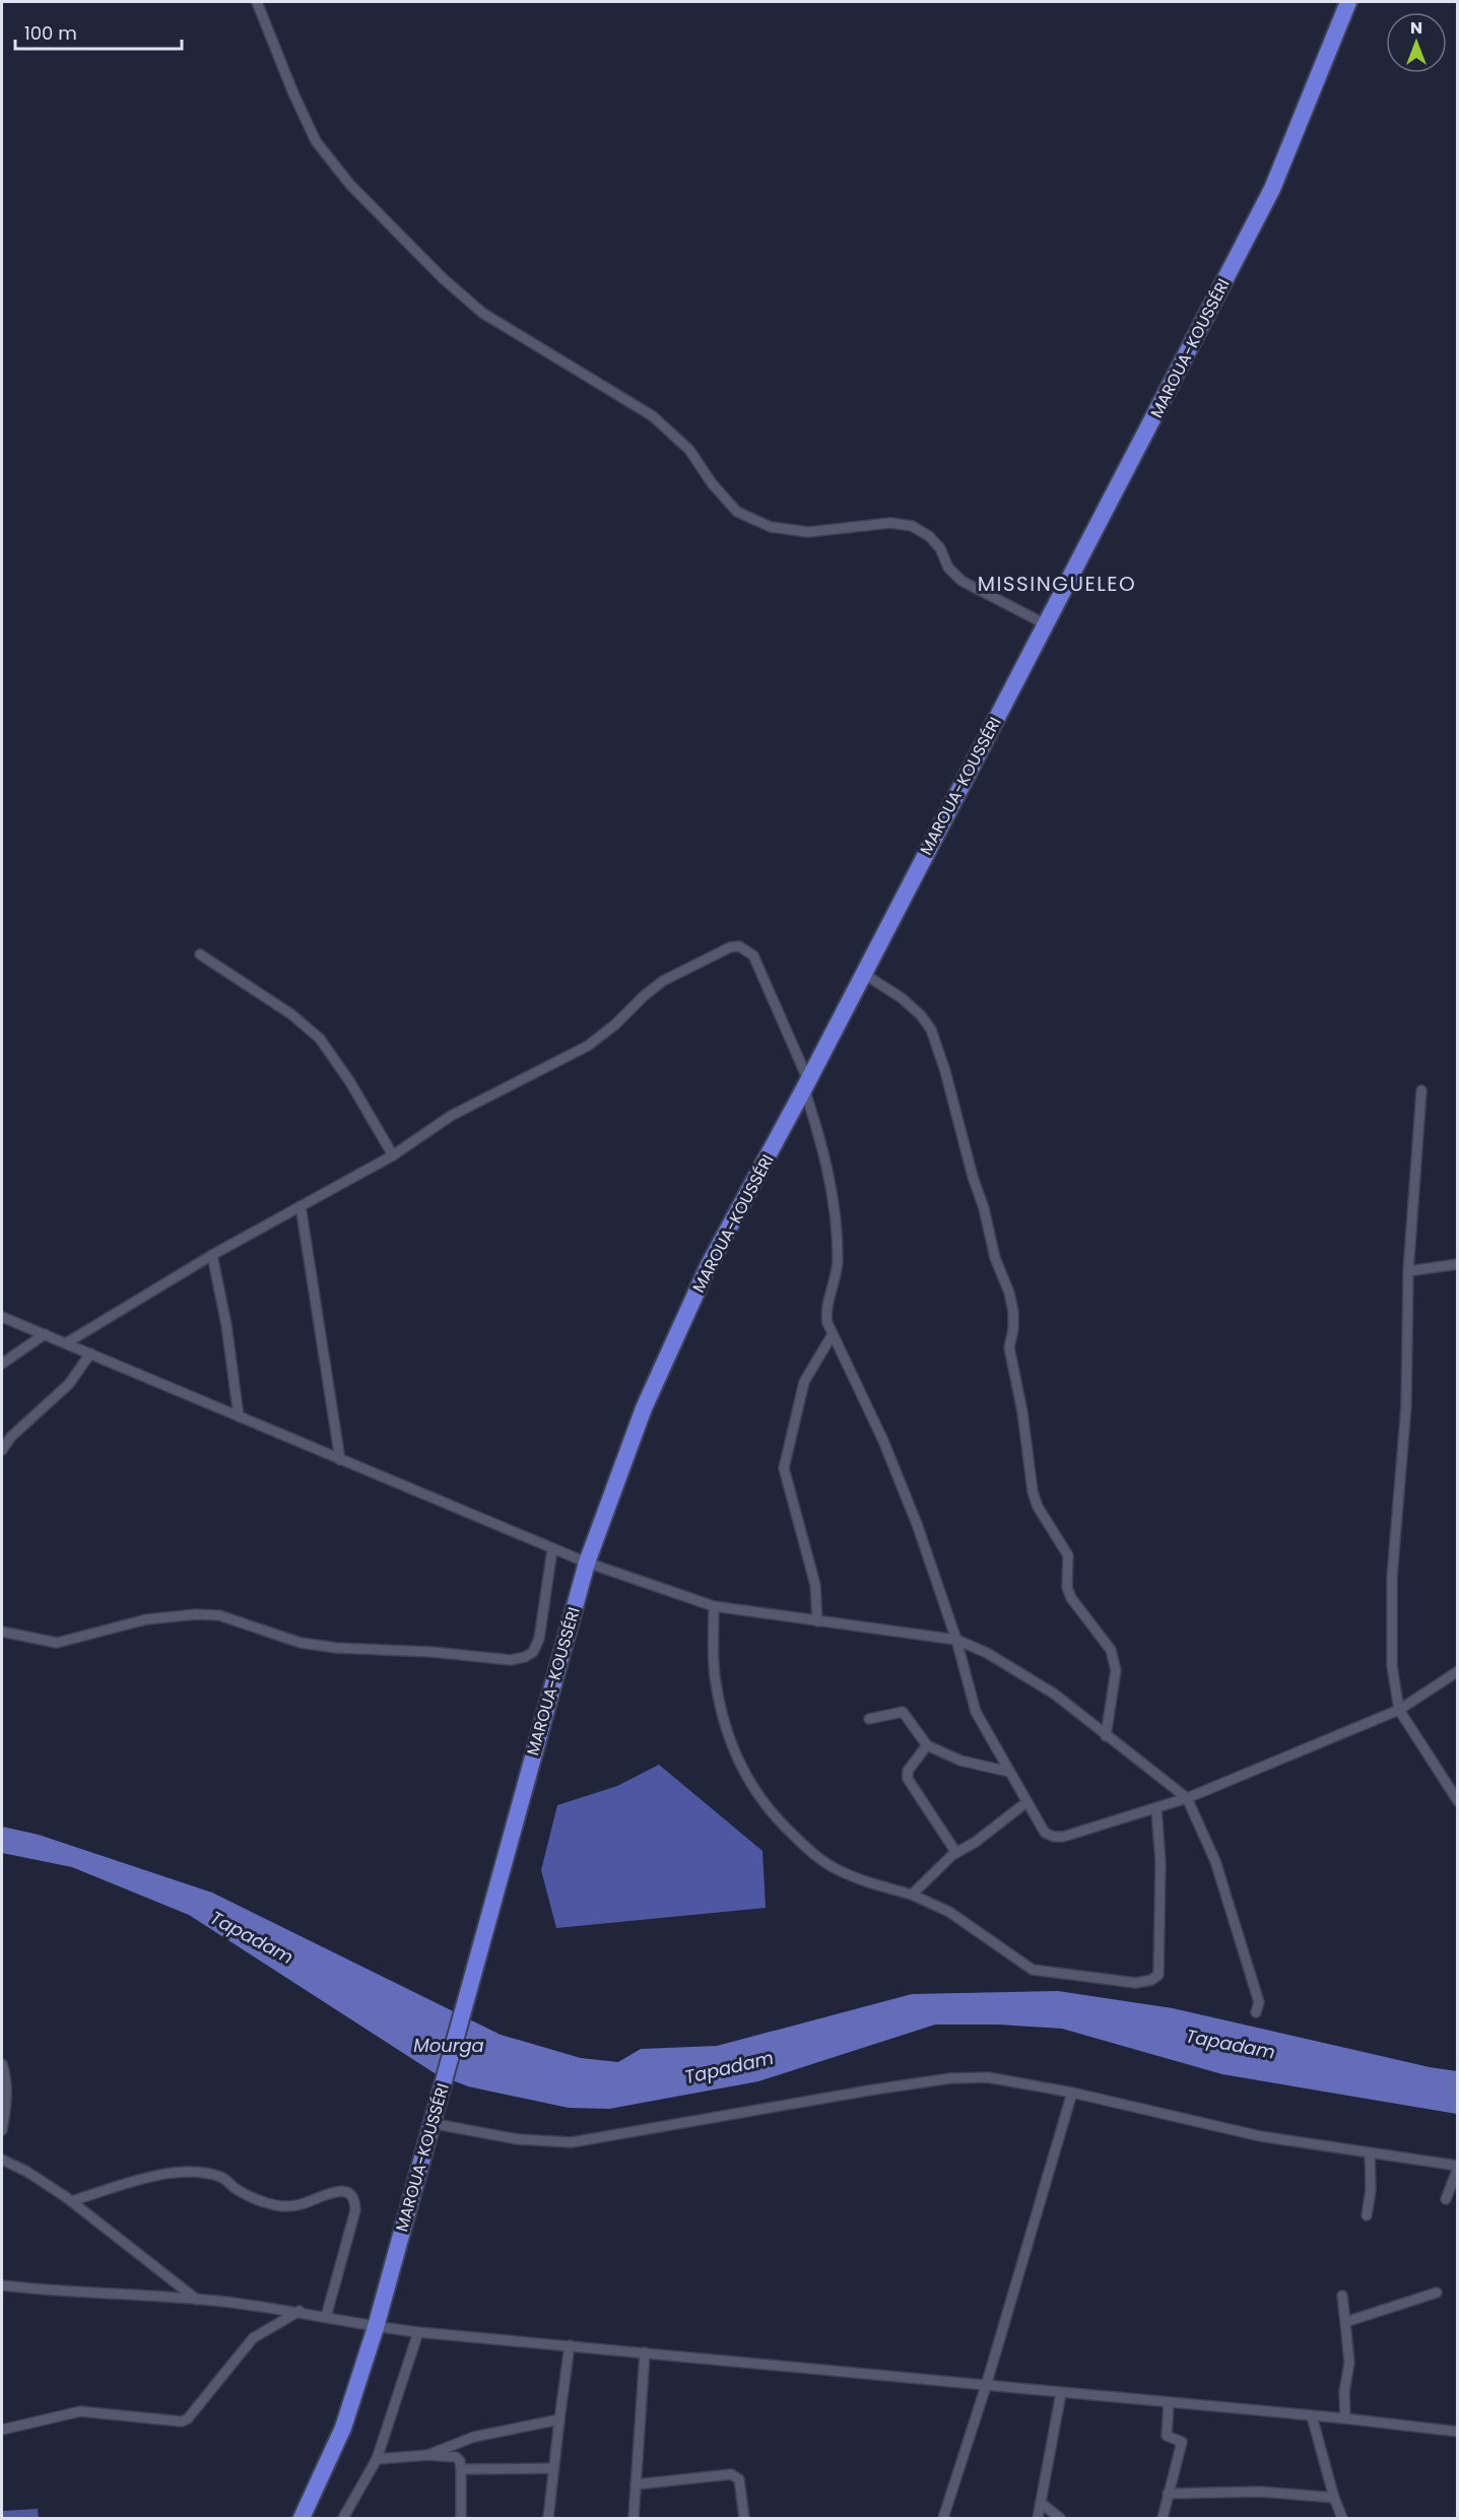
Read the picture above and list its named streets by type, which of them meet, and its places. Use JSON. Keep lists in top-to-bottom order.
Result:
{
  "streets": {
    "highway": ["MAROUA-KOUSSÉRI"]
  },
  "districts": ["MISSINGUELEO"],
  "water": ["Tapadam", "Mourga"],
  "scale_bar": "100 m",
  "north": "top"
}
